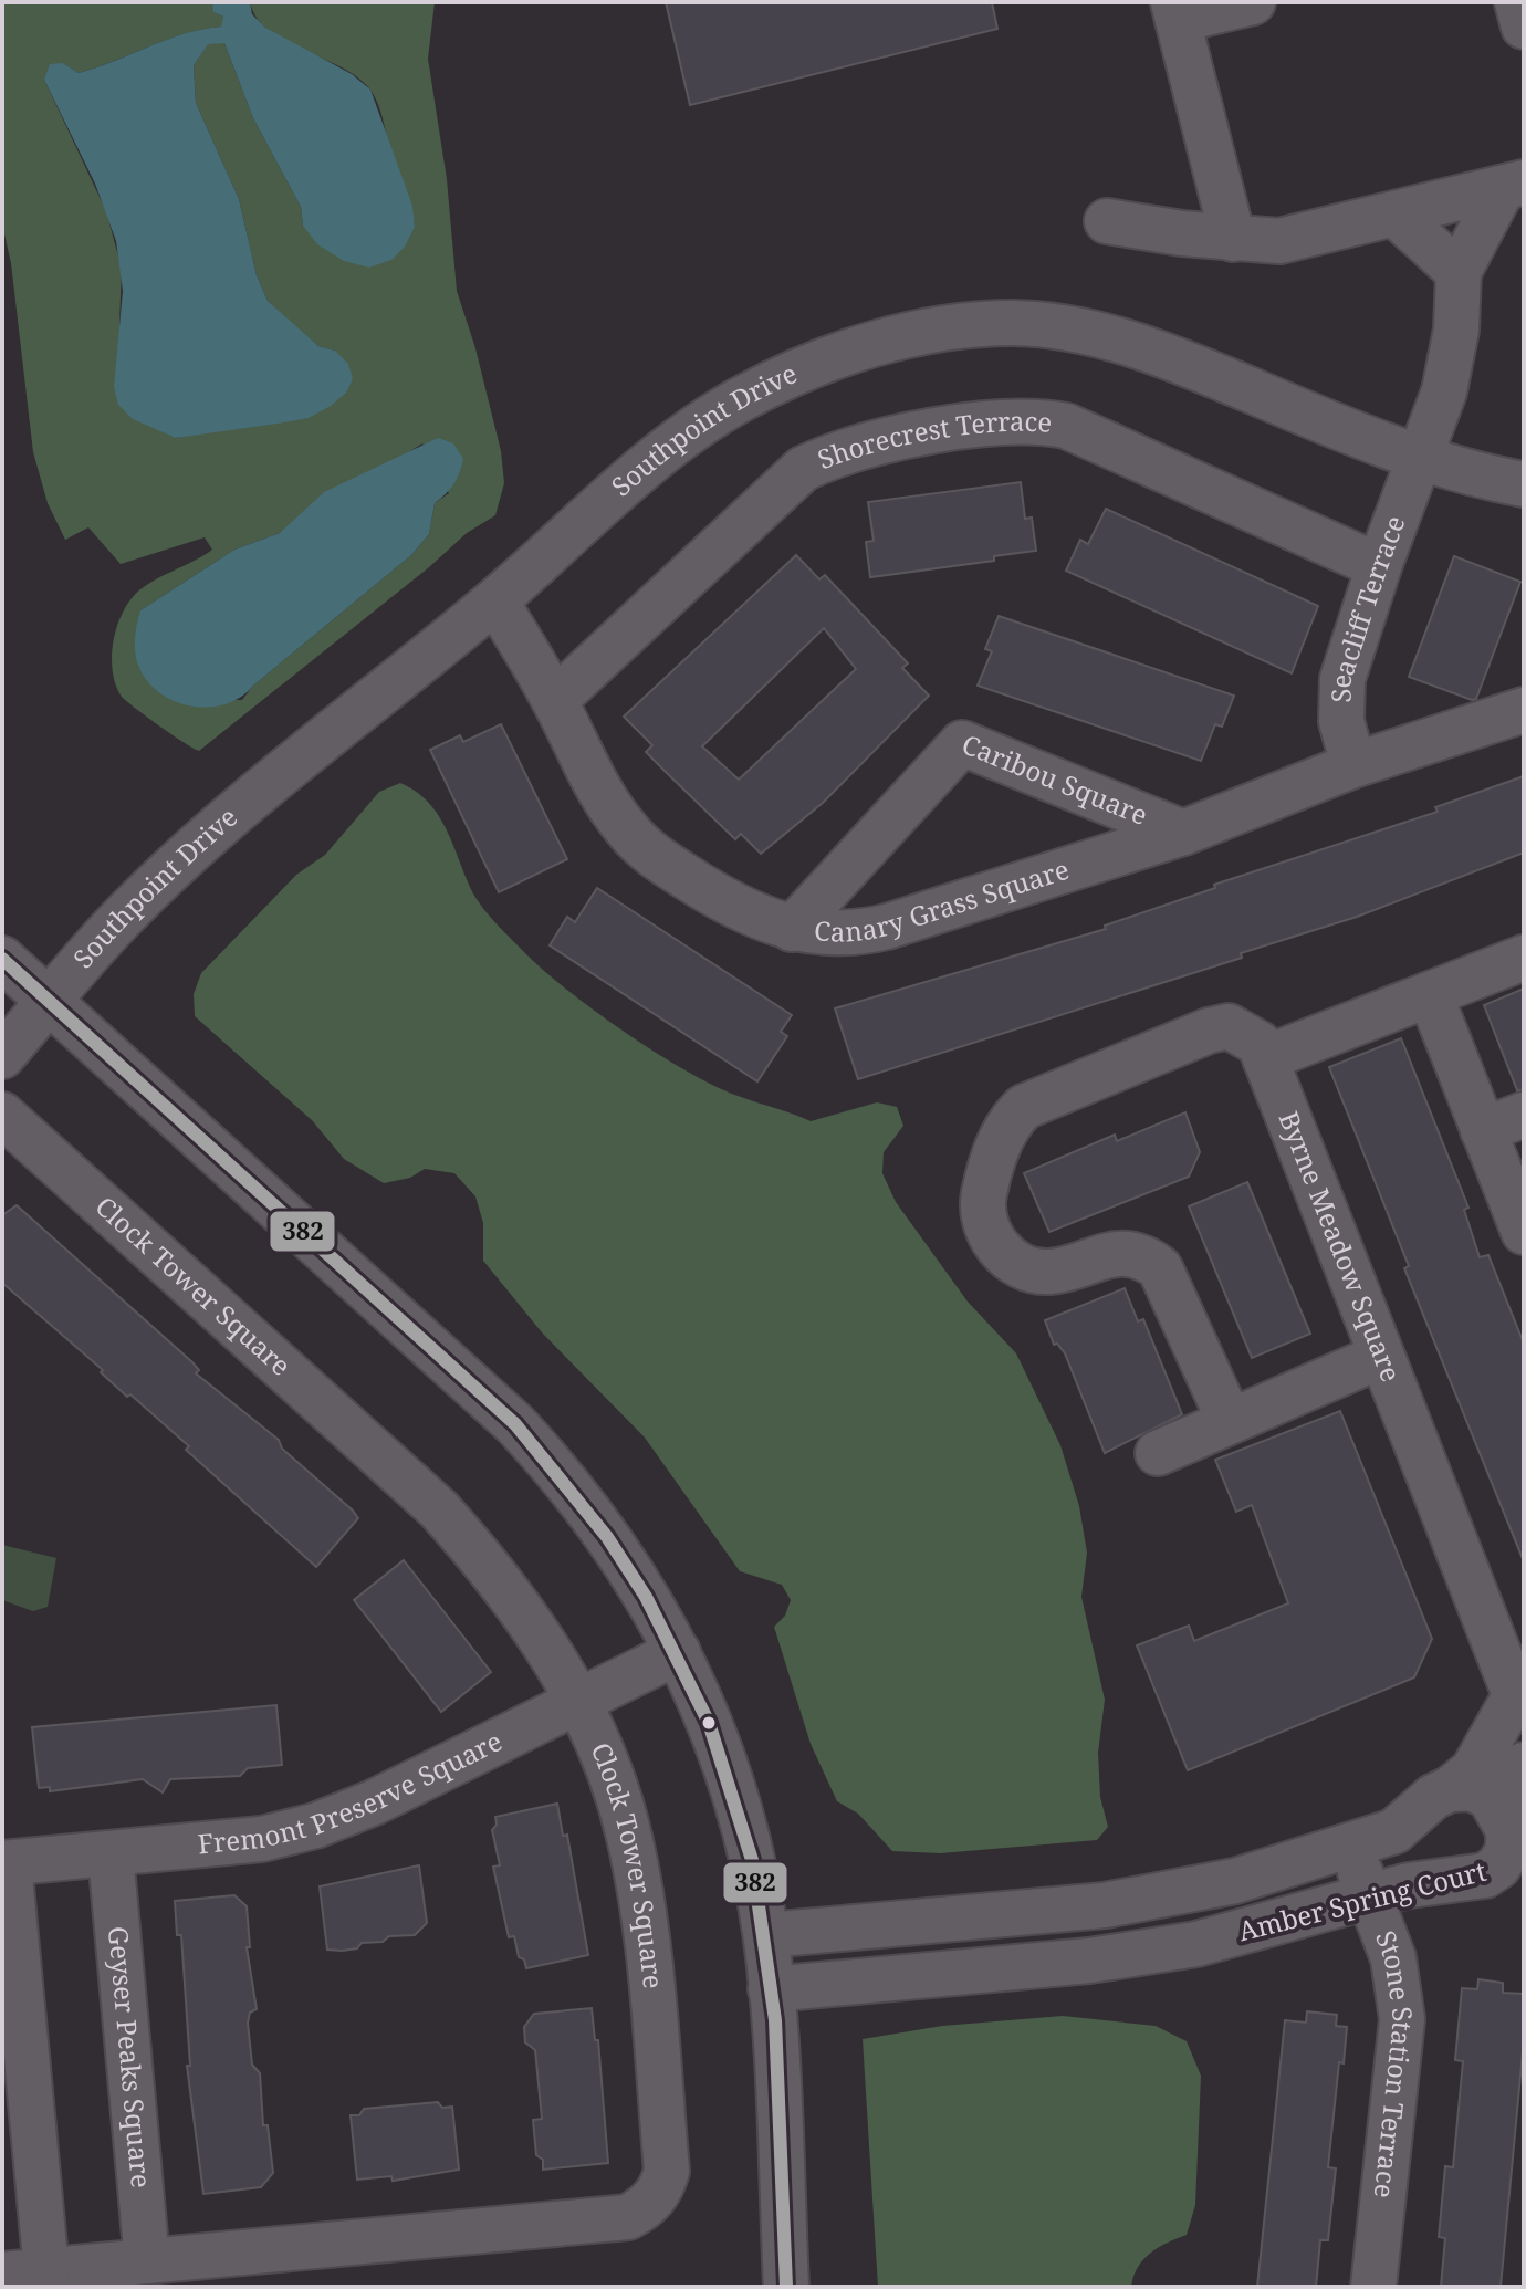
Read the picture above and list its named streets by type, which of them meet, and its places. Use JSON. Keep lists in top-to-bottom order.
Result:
{
  "streets": {
    "street": [
      "Southpoint Drive",
      "Shorecrest Terrace",
      "Seacliff Terrace",
      "Caribou Square",
      "Canary Grass Square",
      "Byrne Meadow Square",
      "Clock Tower Square",
      "Fremont Preserve Square",
      "Amber Spring Court",
      "Geyser Peaks Square",
      "Stone Station Terrace"
    ]
  },
  "crossings": [
    ["Southpoint Drive", "Seacliff Terrace"],
    ["Southpoint Drive", "Canary Grass Square"],
    ["Shorecrest Terrace", "Seacliff Terrace"],
    ["Shorecrest Terrace", "Canary Grass Square"],
    ["Seacliff Terrace", "Canary Grass Square"],
    ["Caribou Square", "Canary Grass Square"],
    ["Byrne Meadow Square", "Amber Spring Court"],
    ["Clock Tower Square", "Fremont Preserve Square"],
    ["Clock Tower Square", "Geyser Peaks Square"],
    ["Fremont Preserve Square", "Geyser Peaks Square"],
    ["Amber Spring Court", "Stone Station Terrace"]
  ],
  "lines": ["transit line 382"]
}
